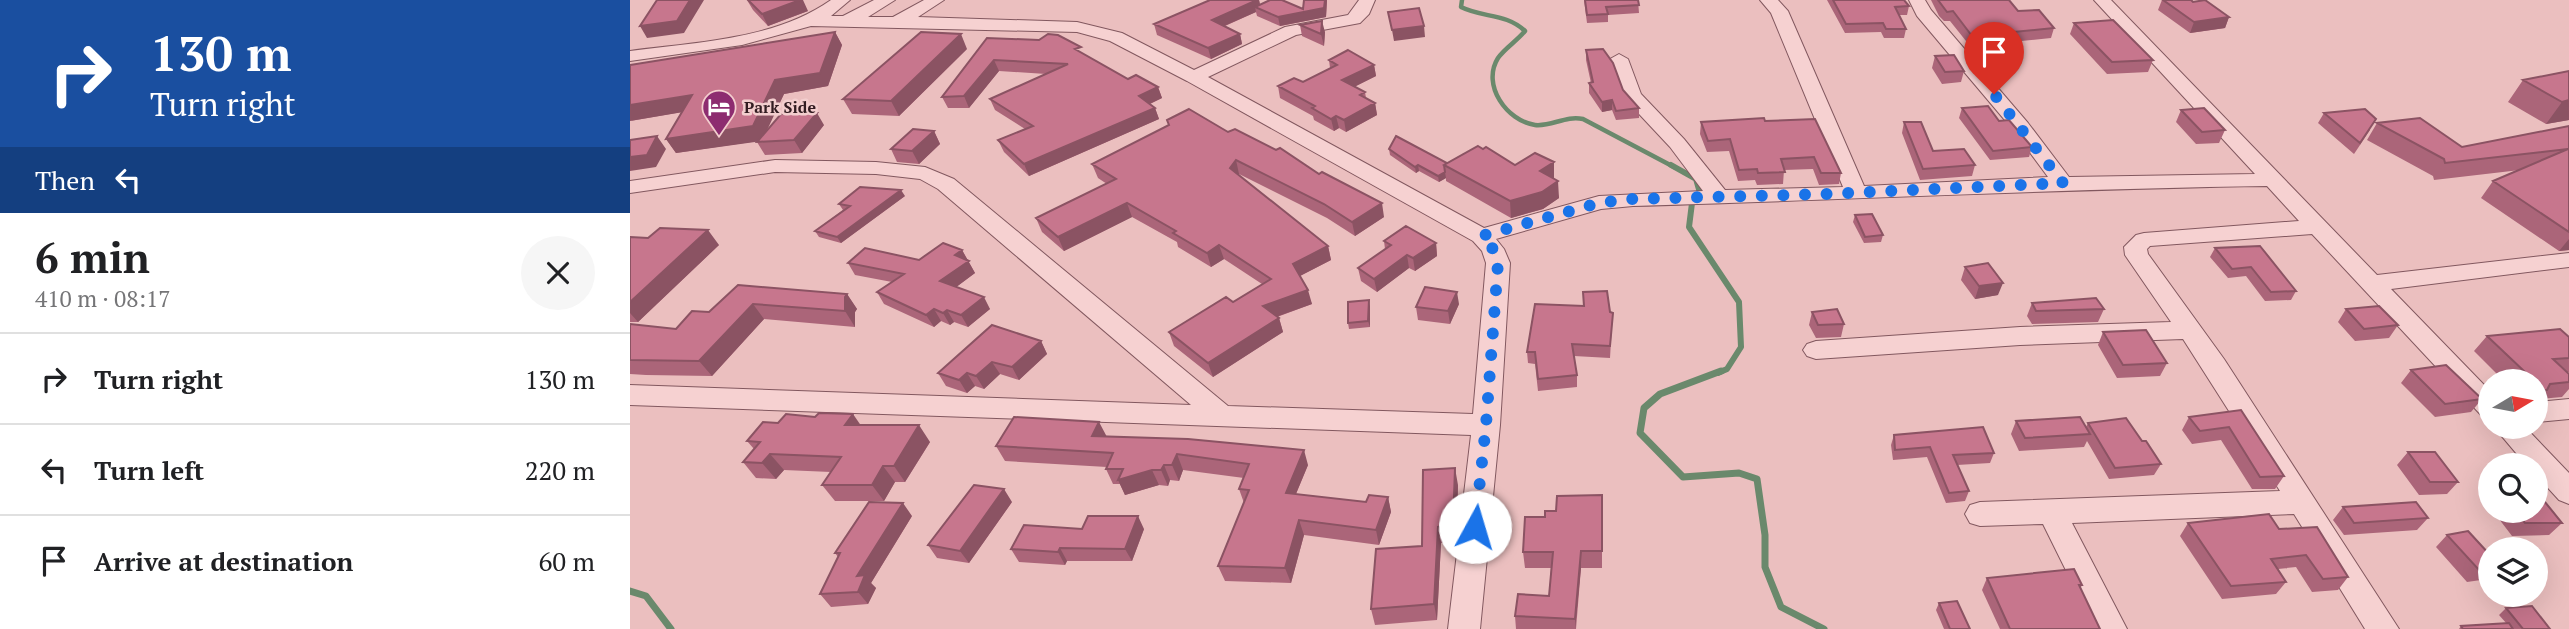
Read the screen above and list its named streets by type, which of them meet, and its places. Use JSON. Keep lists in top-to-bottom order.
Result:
{
  "places": {
    "hotel": ["Park Side"]
  },
  "north": "right",
  "page": {
    "turn": ["130 m", "Turn right"],
    "then": "Then",
    "heading": ["6 min", "410 m · 08:17"],
    "list": [
      {
        "name": "Turn right",
        "value": "130 m"
      },
      {
        "name": "Turn left",
        "value": "220 m"
      },
      {
        "name": "Arrive at destination",
        "value": "60 m"
      }
    ]
  }
}
